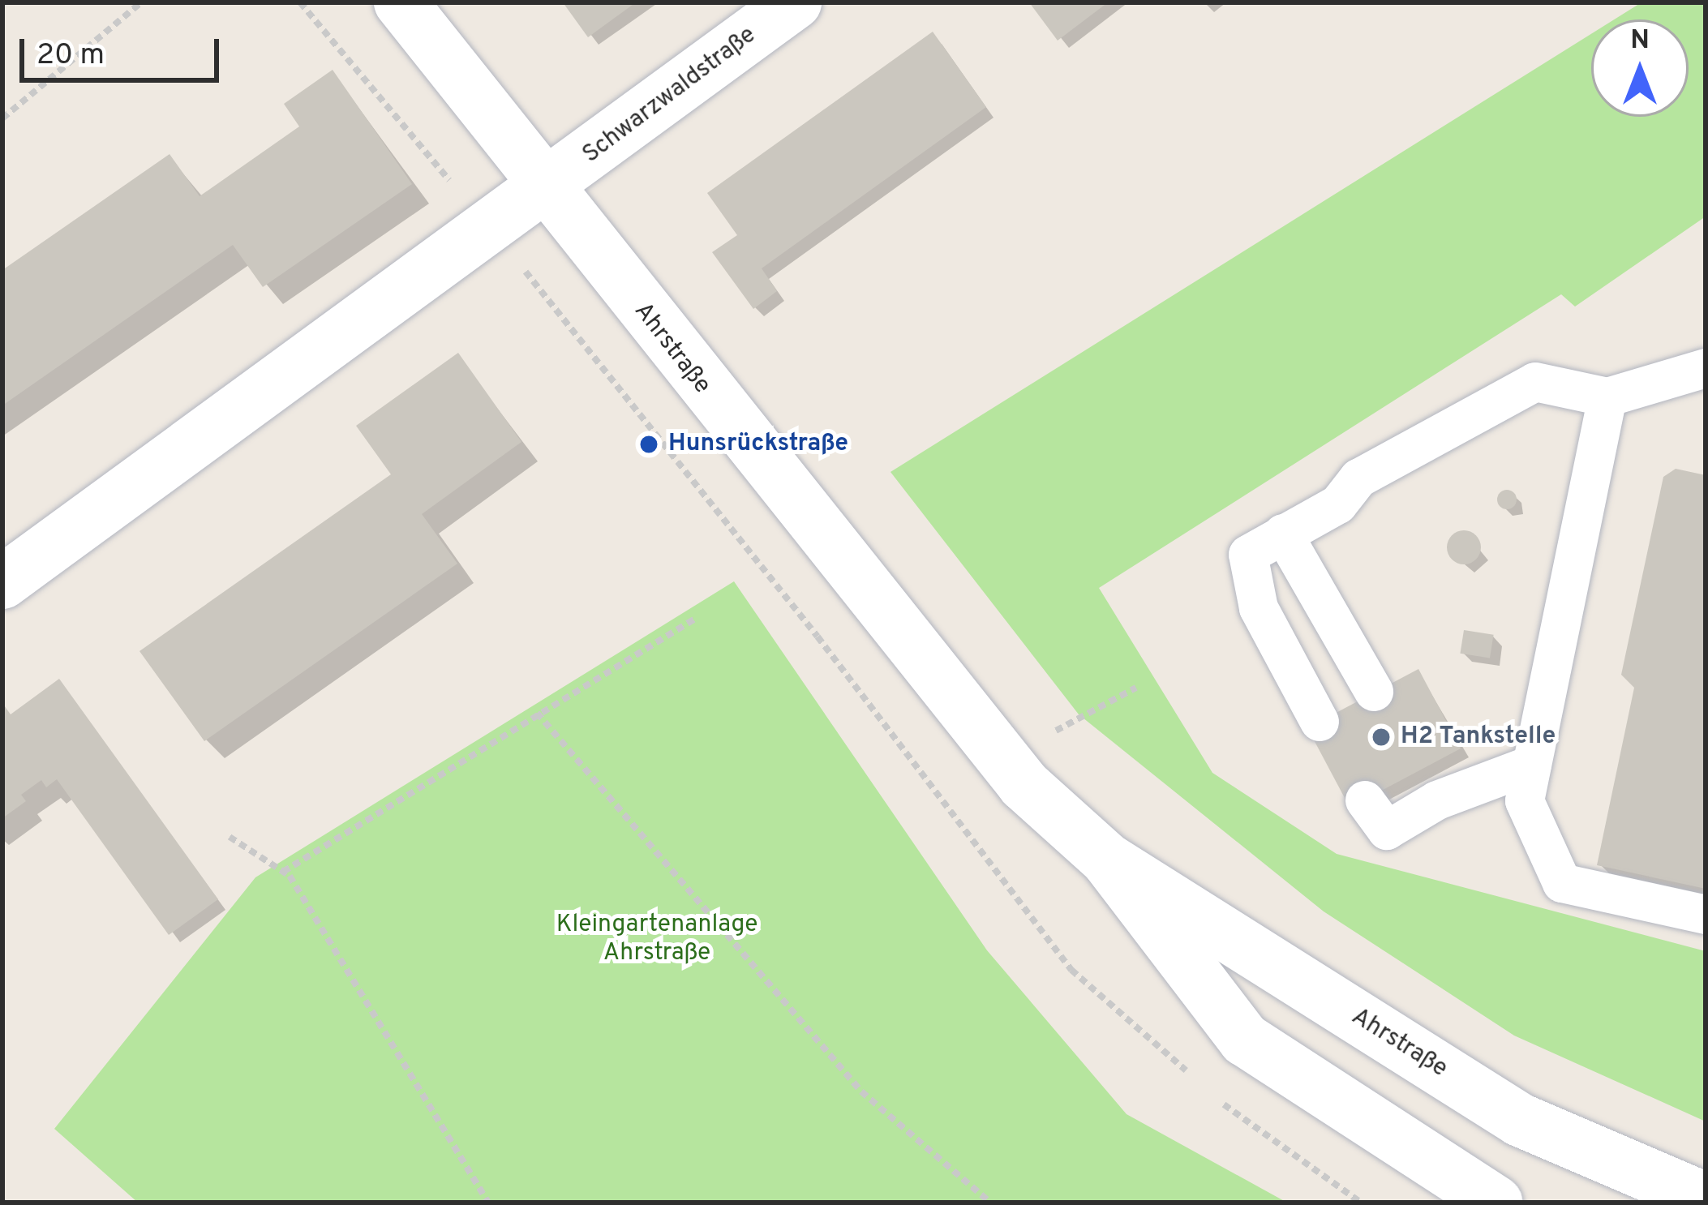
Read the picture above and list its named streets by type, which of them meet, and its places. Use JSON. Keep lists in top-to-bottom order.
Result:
{
  "streets": {
    "street": ["Schwarzwaldstraße", "Ahrstraße"]
  },
  "crossings": [
    ["Schwarzwaldstraße", "Ahrstraße"]
  ],
  "parks": ["Kleingartenanlage Ahrstraße"],
  "places": ["Hunsrückstraße", "H2 Tankstelle"],
  "scale_bar": "20 m",
  "north": "top"
}
